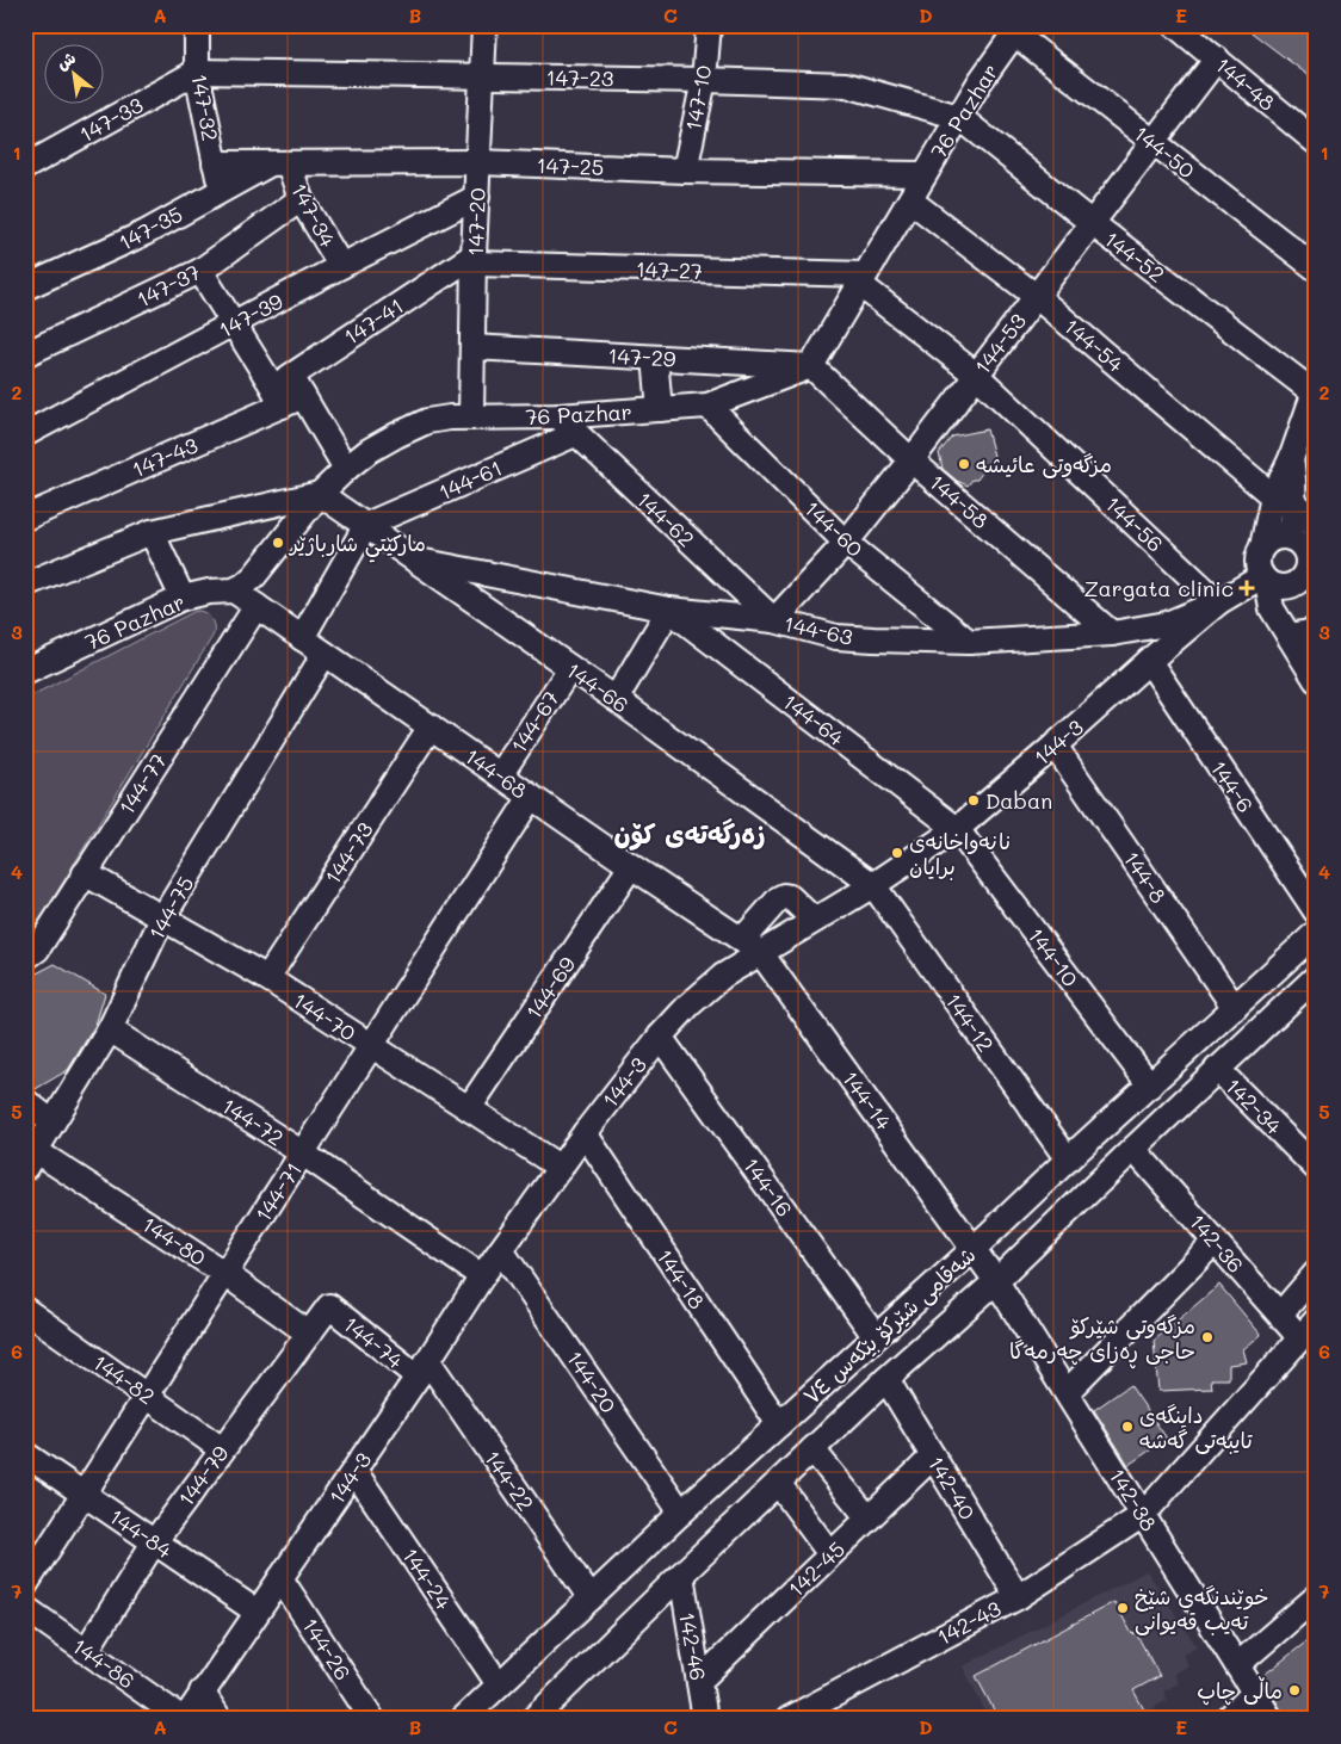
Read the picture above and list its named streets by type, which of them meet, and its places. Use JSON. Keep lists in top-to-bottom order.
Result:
{
  "streets": {
    "street": [
      "147-23",
      "144-48",
      "147-10",
      "147-32",
      "76 Pazhar",
      "147-33",
      "144-50",
      "147-25",
      "147-34",
      "147-20",
      "147-35",
      "144-52",
      "147-27",
      "147-37",
      "147-39",
      "147-41",
      "144-53",
      "144-54",
      "147-29",
      "147-43",
      "144-61",
      "144-58",
      "144-62",
      "144-56",
      "144-60",
      "144-63",
      "144-66",
      "144-64",
      "144-67",
      "144-3",
      "144-68",
      "144-77",
      "144-6",
      "144-73",
      "144-8",
      "144-75",
      "144-10",
      "144-69",
      "144-70",
      "144-12",
      "144-14",
      "142-34",
      "144-72",
      "144-16",
      "144-71",
      "144-80",
      "142-36",
      "144-18",
      "شەقامی شێرکۆ بێکەس ٧٤",
      "144-74",
      "144-82",
      "144-20",
      "144-79",
      "144-22",
      "142-40",
      "142-38",
      "144-84",
      "142-45",
      "144-24",
      "142-43",
      "142-46",
      "144-26",
      "144-86"
    ]
  },
  "crossings": [
    ["147-23", "147-10"],
    ["147-23", "147-32"],
    ["147-23", "76 Pazhar"],
    ["147-23", "147-33"],
    ["147-23", "147-20"],
    ["147-23", "144-52"],
    ["144-48", "144-53"],
    ["147-10", "147-25"],
    ["147-32", "147-33"],
    ["147-32", "147-25"],
    ["147-32", "147-35"],
    ["76 Pazhar", "144-50"],
    ["76 Pazhar", "147-25"],
    ["76 Pazhar", "147-20"],
    ["76 Pazhar", "144-52"],
    ["76 Pazhar", "147-27"],
    ["76 Pazhar", "144-54"],
    ["76 Pazhar", "147-29"],
    ["76 Pazhar", "144-58"],
    ["76 Pazhar", "144-62"],
    ["76 Pazhar", "144-56"],
    ["76 Pazhar", "144-60"],
    ["76 Pazhar", "144-66"],
    ["76 Pazhar", "144-68"],
    ["144-50", "144-53"],
    ["147-25", "147-34"],
    ["147-25", "147-20"],
    ["147-25", "147-35"],
    ["147-34", "147-35"],
    ["147-34", "147-37"],
    ["147-34", "147-39"],
    ["147-20", "147-27"],
    ["147-20", "147-39"],
    ["147-20", "147-41"],
    ["147-20", "147-29"],
    ["144-52", "144-53"],
    ["147-27", "147-41"],
    ["147-27", "144-56"],
    ["147-41", "147-43"],
    ["144-53", "144-54"],
    ["144-53", "144-58"],
    ["144-53", "144-62"],
    ["144-53", "144-56"],
    ["144-53", "144-60"],
    ["144-53", "144-63"],
    ["147-29", "144-58"],
    ["144-61", "144-62"],
    ["144-61", "144-66"],
    ["144-58", "144-63"],
    ["144-62", "144-63"],
    ["144-56", "144-63"],
    ["144-56", "144-3"],
    ["144-60", "144-63"],
    ["144-63", "144-66"],
    ["144-63", "144-64"],
    ["144-63", "144-3"],
    ["144-66", "144-67"],
    ["144-66", "144-3"],
    ["144-66", "144-12"],
    ["144-64", "144-3"],
    ["144-64", "144-10"],
    ["144-67", "144-68"],
    ["144-3", "144-68"],
    ["144-3", "144-6"],
    ["144-3", "144-8"],
    ["144-3", "144-10"],
    ["144-3", "144-70"],
    ["144-3", "144-12"],
    ["144-3", "144-14"],
    ["144-3", "144-72"],
    ["144-3", "144-16"],
    ["144-3", "144-18"],
    ["144-3", "144-74"],
    ["144-3", "144-20"],
    ["144-3", "144-22"],
    ["144-3", "144-84"],
    ["144-3", "144-24"],
    ["144-3", "144-26"],
    ["144-3", "144-86"],
    ["144-68", "144-77"],
    ["144-68", "144-73"],
    ["144-68", "144-75"],
    ["144-68", "144-69"],
    ["144-68", "144-14"],
    ["144-68", "144-71"],
    ["144-77", "144-70"],
    ["144-73", "144-70"],
    ["144-8", "شەقامی شێرکۆ بێکەس ٧٤"],
    ["144-75", "144-70"],
    ["144-75", "144-72"],
    ["144-75", "144-80"],
    ["144-10", "شەقامی شێرکۆ بێکەس ٧٤"],
    ["144-69", "144-70"],
    ["144-70", "144-71"],
    ["144-12", "شەقامی شێرکۆ بێکەس ٧٤"],
    ["144-14", "شەقامی شێرکۆ بێکەس ٧٤"],
    ["144-14", "142-38"],
    ["142-34", "شەقامی شێرکۆ بێکەس ٧٤"],
    ["144-72", "144-71"],
    ["144-16", "شەقامی شێرکۆ بێکەس ٧٤"],
    ["144-71", "144-80"],
    ["144-71", "144-82"],
    ["144-71", "144-84"],
    ["144-80", "144-79"],
    ["142-36", "شەقامی شێرکۆ بێکەس ٧٤"],
    ["142-36", "142-43"],
    ["144-18", "شەقامی شێرکۆ بێکەس ٧٤"],
    ["شەقامی شێرکۆ بێکەس ٧٤", "144-20"],
    ["شەقامی شێرکۆ بێکەس ٧٤", "144-22"],
    ["شەقامی شێرکۆ بێکەس ٧٤", "142-40"],
    ["شەقامی شێرکۆ بێکەس ٧٤", "142-38"],
    ["شەقامی شێرکۆ بێکەس ٧٤", "144-24"],
    ["شەقامی شێرکۆ بێکەس ٧٤", "142-46"],
    ["144-74", "144-79"],
    ["144-74", "144-22"],
    ["144-82", "144-79"],
    ["144-79", "144-84"],
    ["144-79", "144-86"],
    ["142-40", "142-45"],
    ["142-40", "142-43"],
    ["142-38", "142-43"],
    ["142-45", "142-46"]
  ],
  "districts": ["زەرگەتەی کۆن"],
  "places": {
    "other": [
      "مزگەوتی عائیشە",
      "مارکێتي شارباژێر",
      "Daban",
      "نانەواخانەی برایان",
      "مزگەوتی شێرکۆ حاجی ڕەزای چەرمەگا",
      "داینگەی تایبەتی گەشە",
      "خوێندنگەی شێخ تەیب قەیوانی",
      "ماڵی چاپ"
    ],
    "health": ["Zargata clinic"]
  },
  "north": "top left",
  "grid": {
    "columns": [
      "A",
      "B",
      "C",
      "D",
      "E"
    ],
    "rows": [
      "1",
      "2",
      "3",
      "4",
      "5",
      "6",
      "7"
    ]
  }
}
